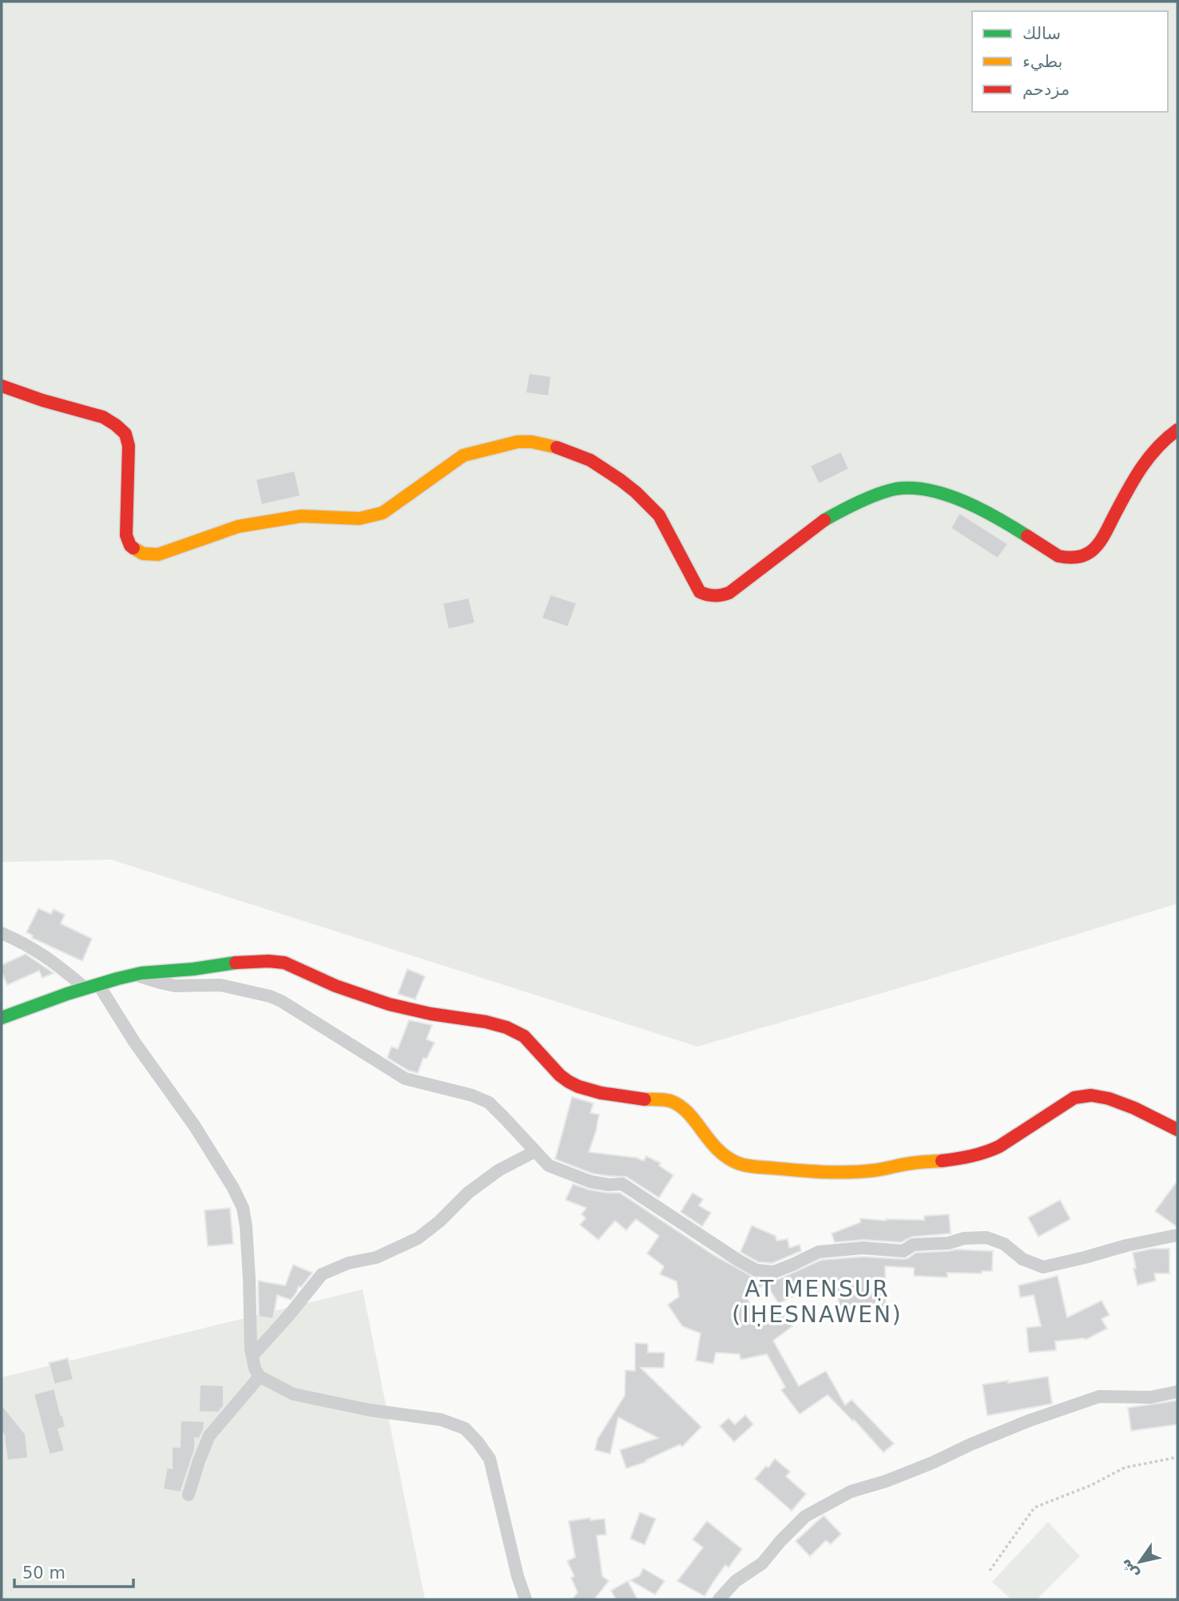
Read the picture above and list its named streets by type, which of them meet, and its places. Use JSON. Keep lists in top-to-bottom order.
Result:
{
  "districts": ["AT MENSUṚ (IḤESNAWEN)"],
  "legend": ["سالك", "بطيء", "مزدحم"],
  "scale_bar": "50 m",
  "north": "bottom left"
}
